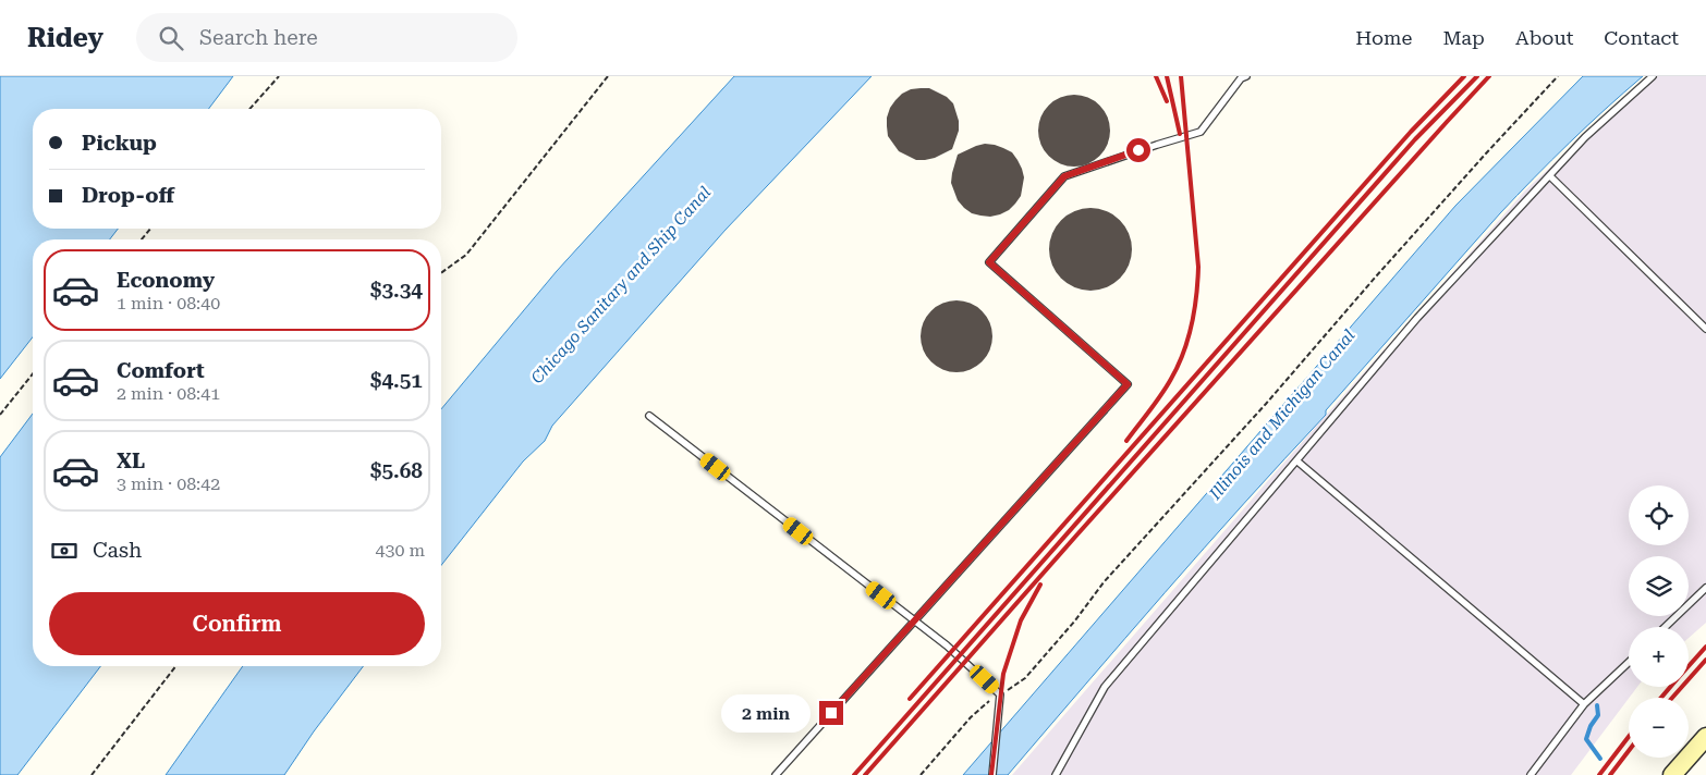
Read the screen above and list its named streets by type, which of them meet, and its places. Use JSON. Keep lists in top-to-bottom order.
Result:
{
  "water": ["Chicago Sanitary and Ship Canal", "Illinois and Michigan Canal"],
  "page": {
    "header": "Ridey",
    "search": "Search here",
    "nav": [
      "Home",
      "Map",
      "About",
      "Contact"
    ],
    "banner": ["Pickup", "Drop-off"],
    "list": [
      {
        "name": "Economy",
        "note": "1 min · 08:40",
        "value": "$3.34"
      },
      {
        "name": "Comfort",
        "note": "2 min · 08:41",
        "value": "$4.51"
      },
      {
        "name": "XL",
        "note": "3 min · 08:42",
        "value": "$5.68"
      }
    ],
    "map_buttons": ["+", "−"],
    "pay": ["Cash", "430 m"],
    "buttons": "Confirm",
    "bubble": "2 min"
  }
}
